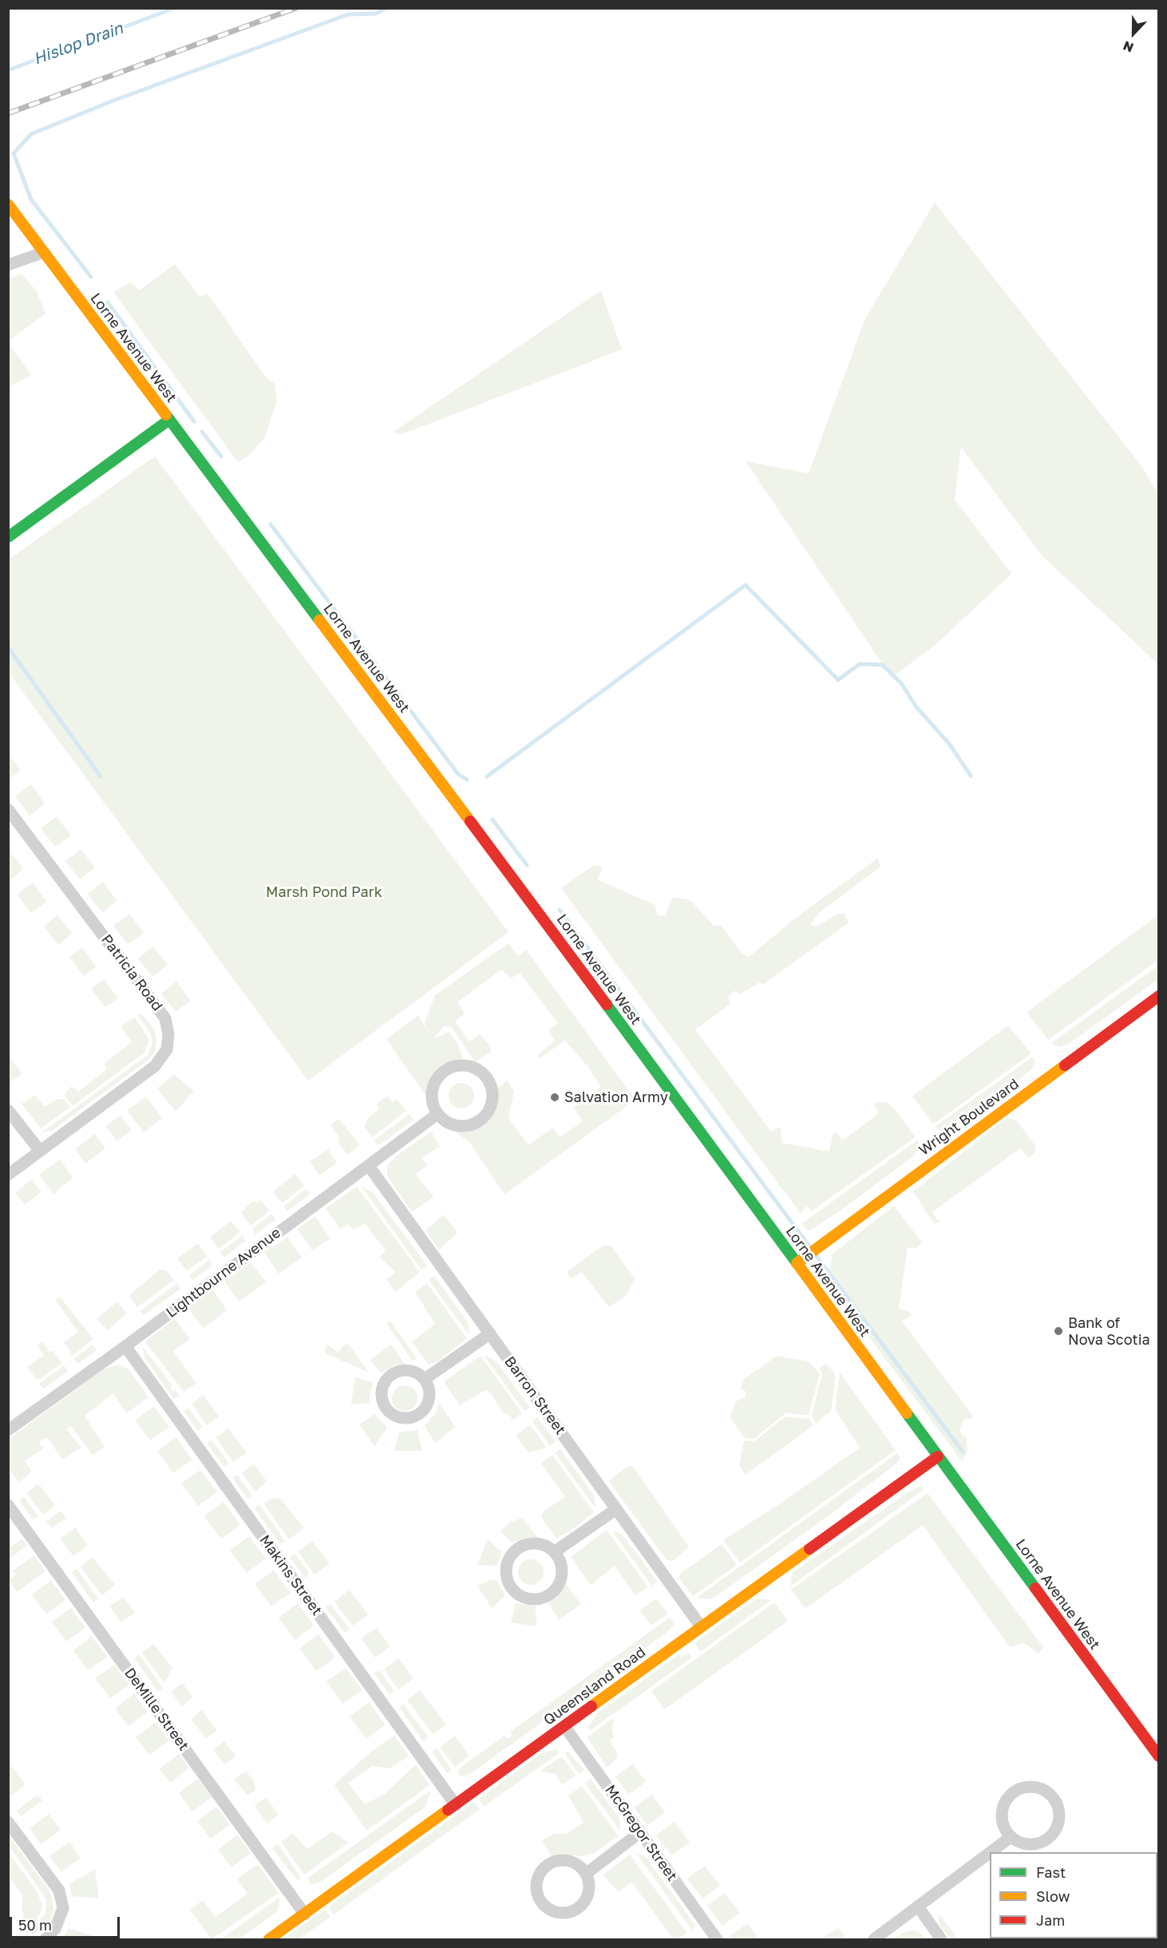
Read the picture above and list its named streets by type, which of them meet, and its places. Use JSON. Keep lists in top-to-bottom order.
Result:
{
  "streets": {
    "main road": ["Lorne Avenue West", "Wright Boulevard", "Queensland Road"],
    "street": [
      "Patricia Road",
      "Lightbourne Avenue",
      "Barron Street",
      "Makins Street",
      "DeMille Street",
      "McGregor Street"
    ]
  },
  "crossings": [
    ["Lorne Avenue West", "Wright Boulevard"],
    ["Lorne Avenue West", "Queensland Road"],
    ["Lightbourne Avenue", "Barron Street"],
    ["Lightbourne Avenue", "Makins Street"],
    ["Barron Street", "Queensland Road"],
    ["Makins Street", "Queensland Road"],
    ["Queensland Road", "DeMille Street"],
    ["Queensland Road", "McGregor Street"]
  ],
  "water": ["Hislop Drain"],
  "parks": ["Marsh Pond Park"],
  "places": ["Salvation Army", "Bank of Nova Scotia"],
  "legend": ["Fast", "Slow", "Jam"],
  "scale_bar": "50 m",
  "north": "bottom"
}
